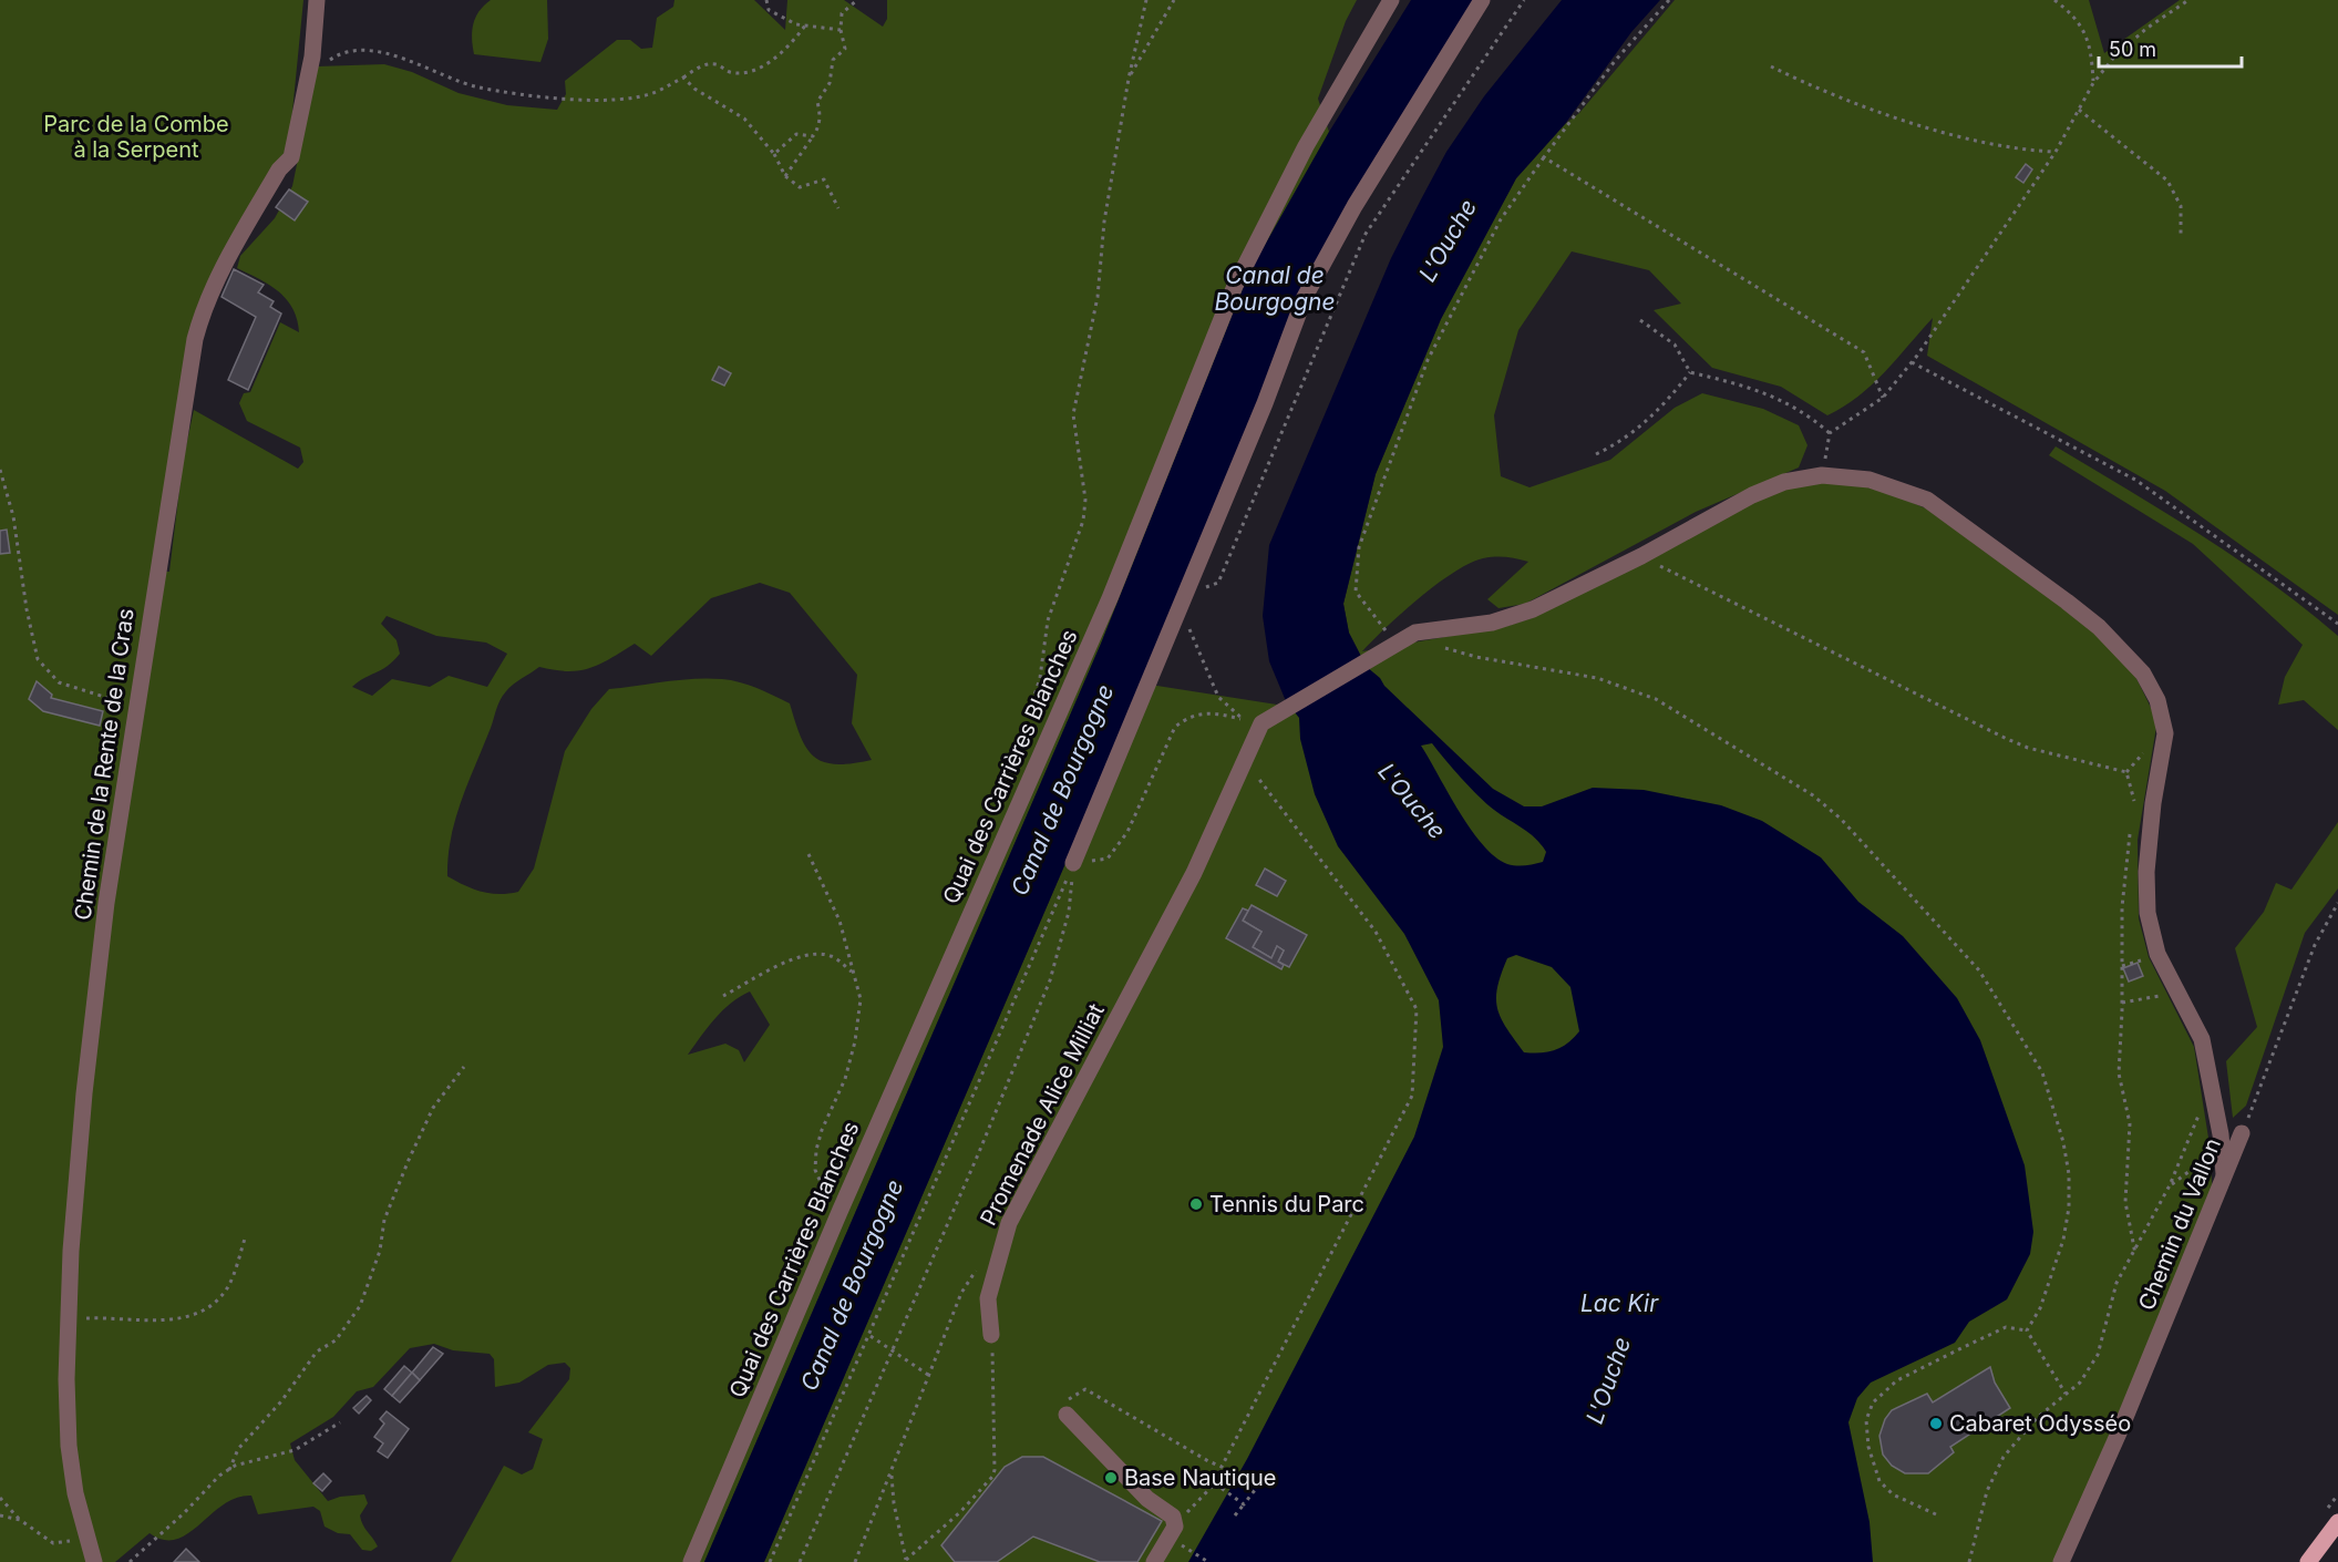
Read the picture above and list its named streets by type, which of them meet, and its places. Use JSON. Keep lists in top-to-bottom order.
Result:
{
  "streets": {
    "street": [
      "Chemin de la Rente de la Cras",
      "Quai des Carrières Blanches",
      "Promenade Alice Milliat",
      "Chemin du Vallon"
    ]
  },
  "water": ["L'Ouche", "Canal de Bourgogne", "Lac Kir"],
  "parks": ["Parc de la Combe à la Serpent"],
  "places": ["Tennis du Parc", "Cabaret Odysséo", "Base Nautique"],
  "scale_bar": "50 m"
}
